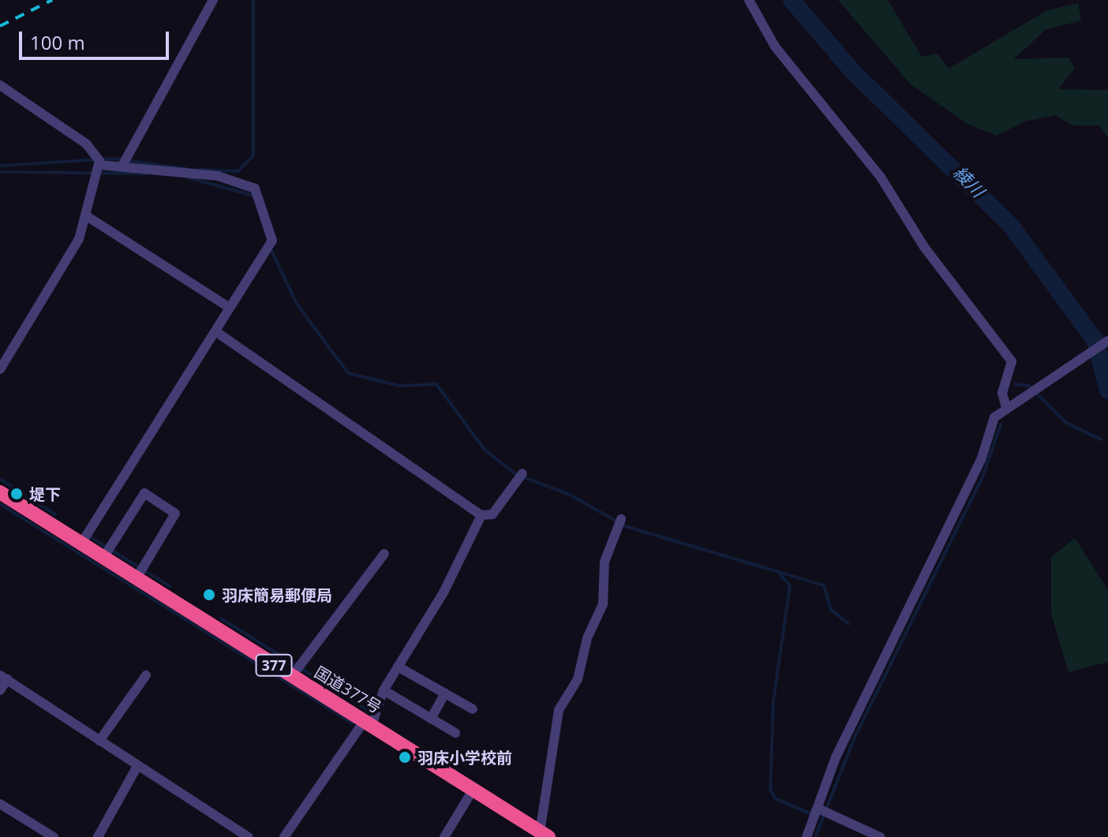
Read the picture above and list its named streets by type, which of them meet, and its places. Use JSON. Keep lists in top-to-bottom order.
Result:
{
  "streets": {
    "highway": ["377", "国道377号"]
  },
  "water": ["綾川"],
  "places": ["堤下", "羽床簡易郵便局", "羽床小学校前"],
  "scale_bar": "100 m"
}
